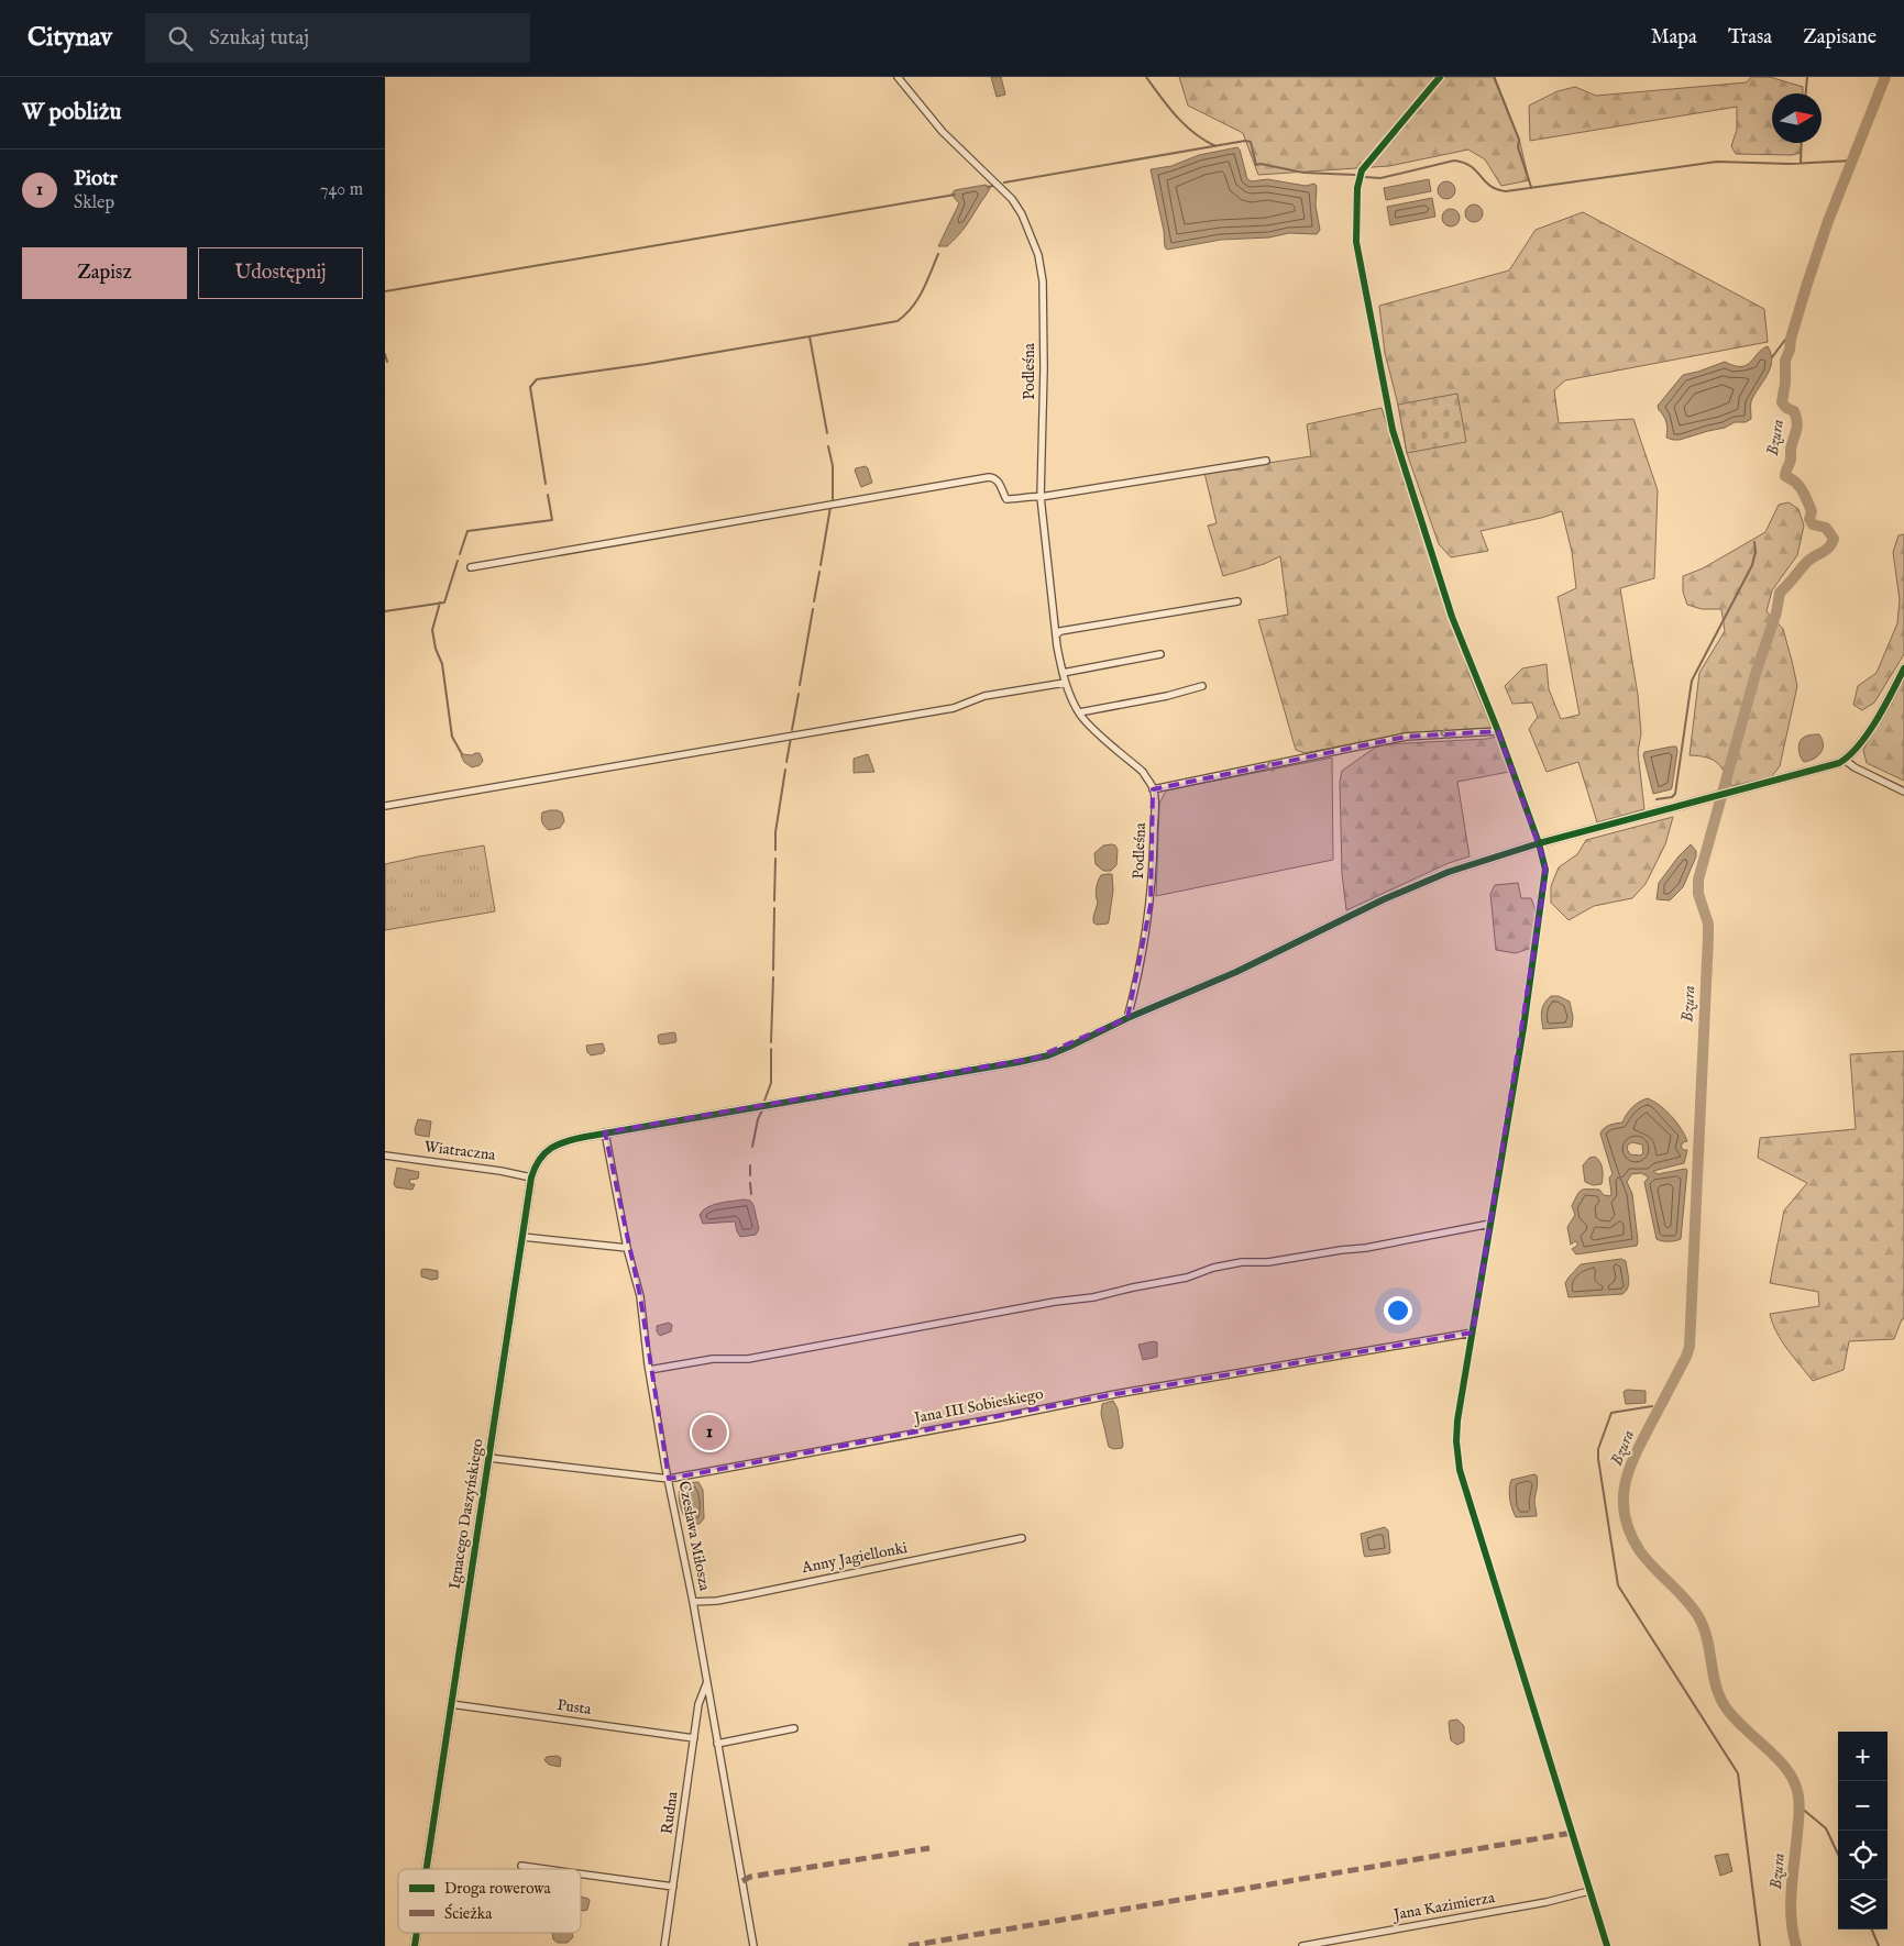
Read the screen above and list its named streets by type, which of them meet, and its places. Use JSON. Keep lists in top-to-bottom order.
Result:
{
  "streets": {
    "street": [
      "Podleśna",
      "Wiatraczna",
      "Jana III Sobieskiego",
      "Ignacego Daszyńskiego",
      "Czesława Miłosza",
      "Anny Jagiellonki",
      "Pusta",
      "Rudna",
      "Jana Kazimierza"
    ]
  },
  "crossings": [
    ["Podleśna", "Ignacego Daszyńskiego"],
    ["Wiatraczna", "Ignacego Daszyńskiego"],
    ["Jana III Sobieskiego", "Ignacego Daszyńskiego"],
    ["Jana III Sobieskiego", "Czesława Miłosza"],
    ["Ignacego Daszyńskiego", "Czesława Miłosza"],
    ["Ignacego Daszyńskiego", "Pusta"],
    ["Czesława Miłosza", "Anny Jagiellonki"],
    ["Czesława Miłosza", "Rudna"],
    ["Pusta", "Rudna"]
  ],
  "water": ["Bzura"],
  "legend": ["Droga rowerowa", "Ścieżka"],
  "north": "right",
  "page": {
    "header": "Citynav",
    "search": "Szukaj tutaj",
    "nav": ["Mapa", "Trasa", "Zapisane"],
    "heading": "W pobliżu",
    "list": [
      {
        "mark": "1",
        "name": "Piotr",
        "note": "Sklep",
        "value": "740 m"
      }
    ],
    "buttons": ["Zapisz", "Udostępnij"],
    "pins": "1",
    "map_buttons": ["+", "−"]
  }
}
